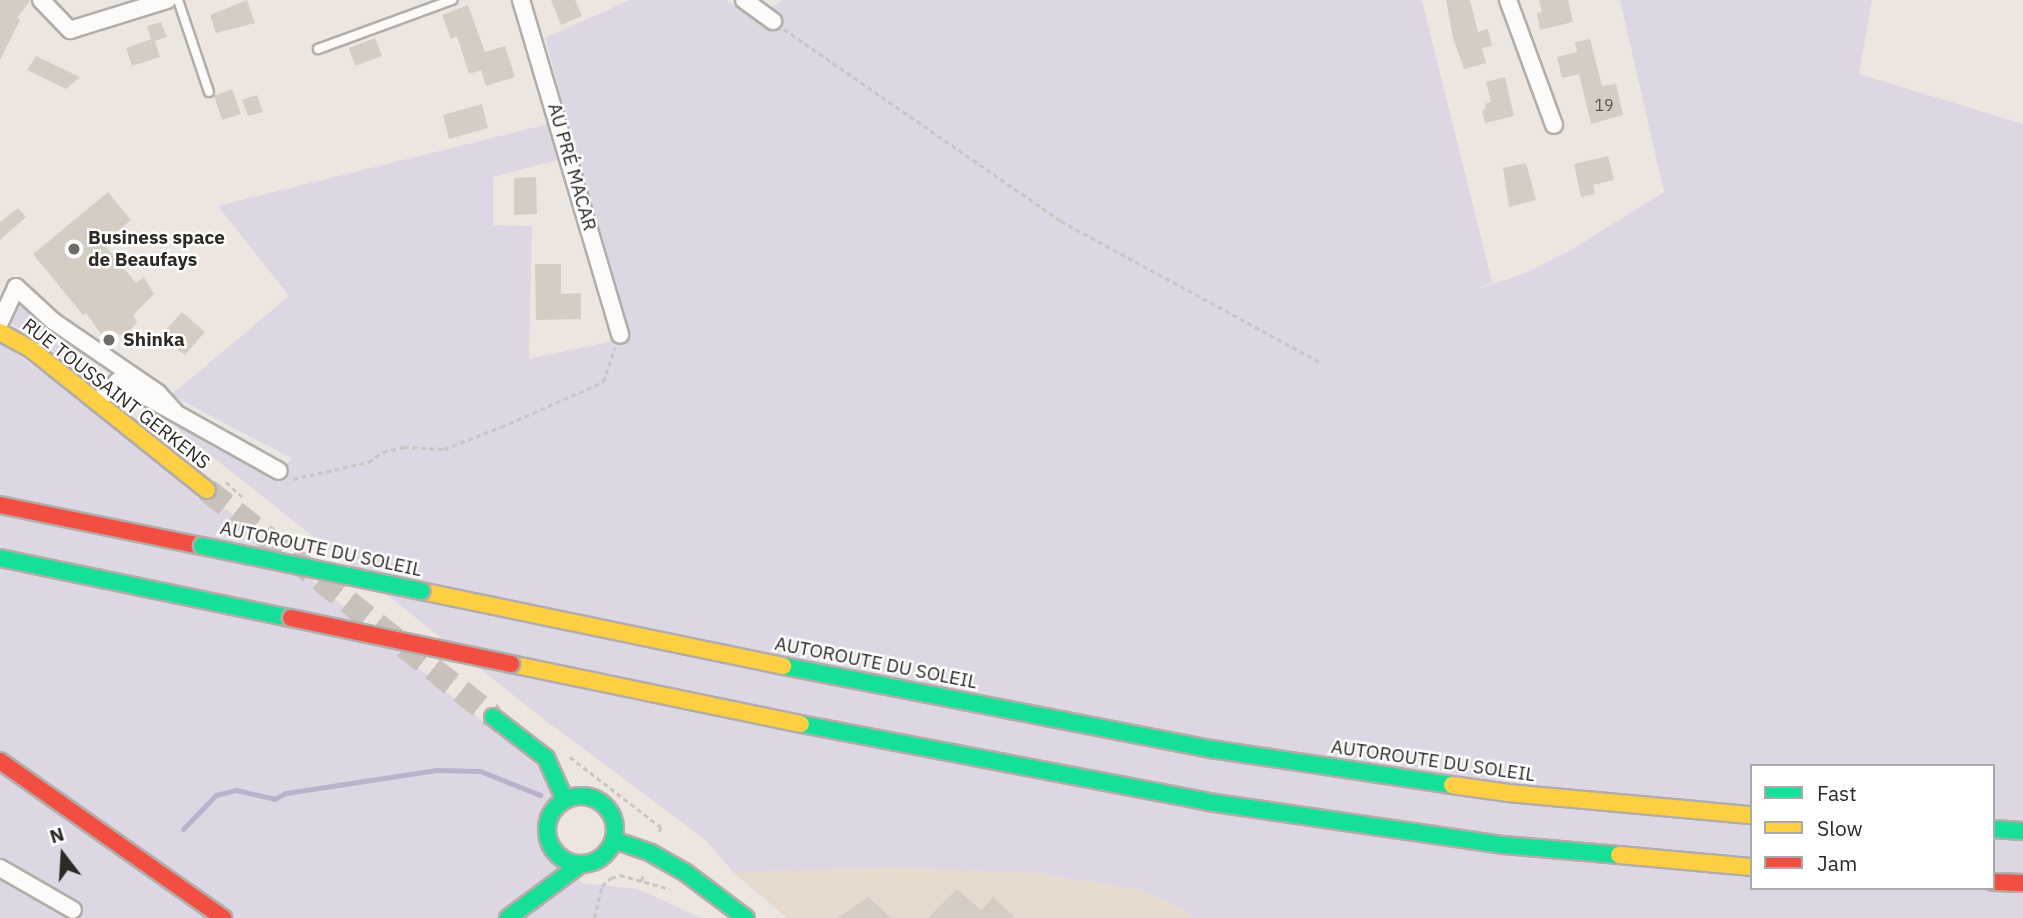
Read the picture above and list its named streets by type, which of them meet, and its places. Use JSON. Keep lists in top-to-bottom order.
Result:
{
  "streets": {
    "main road": ["RUE TOUSSAINT GERKENS", "AUTOROUTE DU SOLEIL"],
    "street": ["AU PRÉ MACAR"]
  },
  "places": ["Business space de Beaufays", "Shinka"],
  "house_numbers": ["19"],
  "legend": ["Fast", "Slow", "Jam"],
  "north": "top"
}
